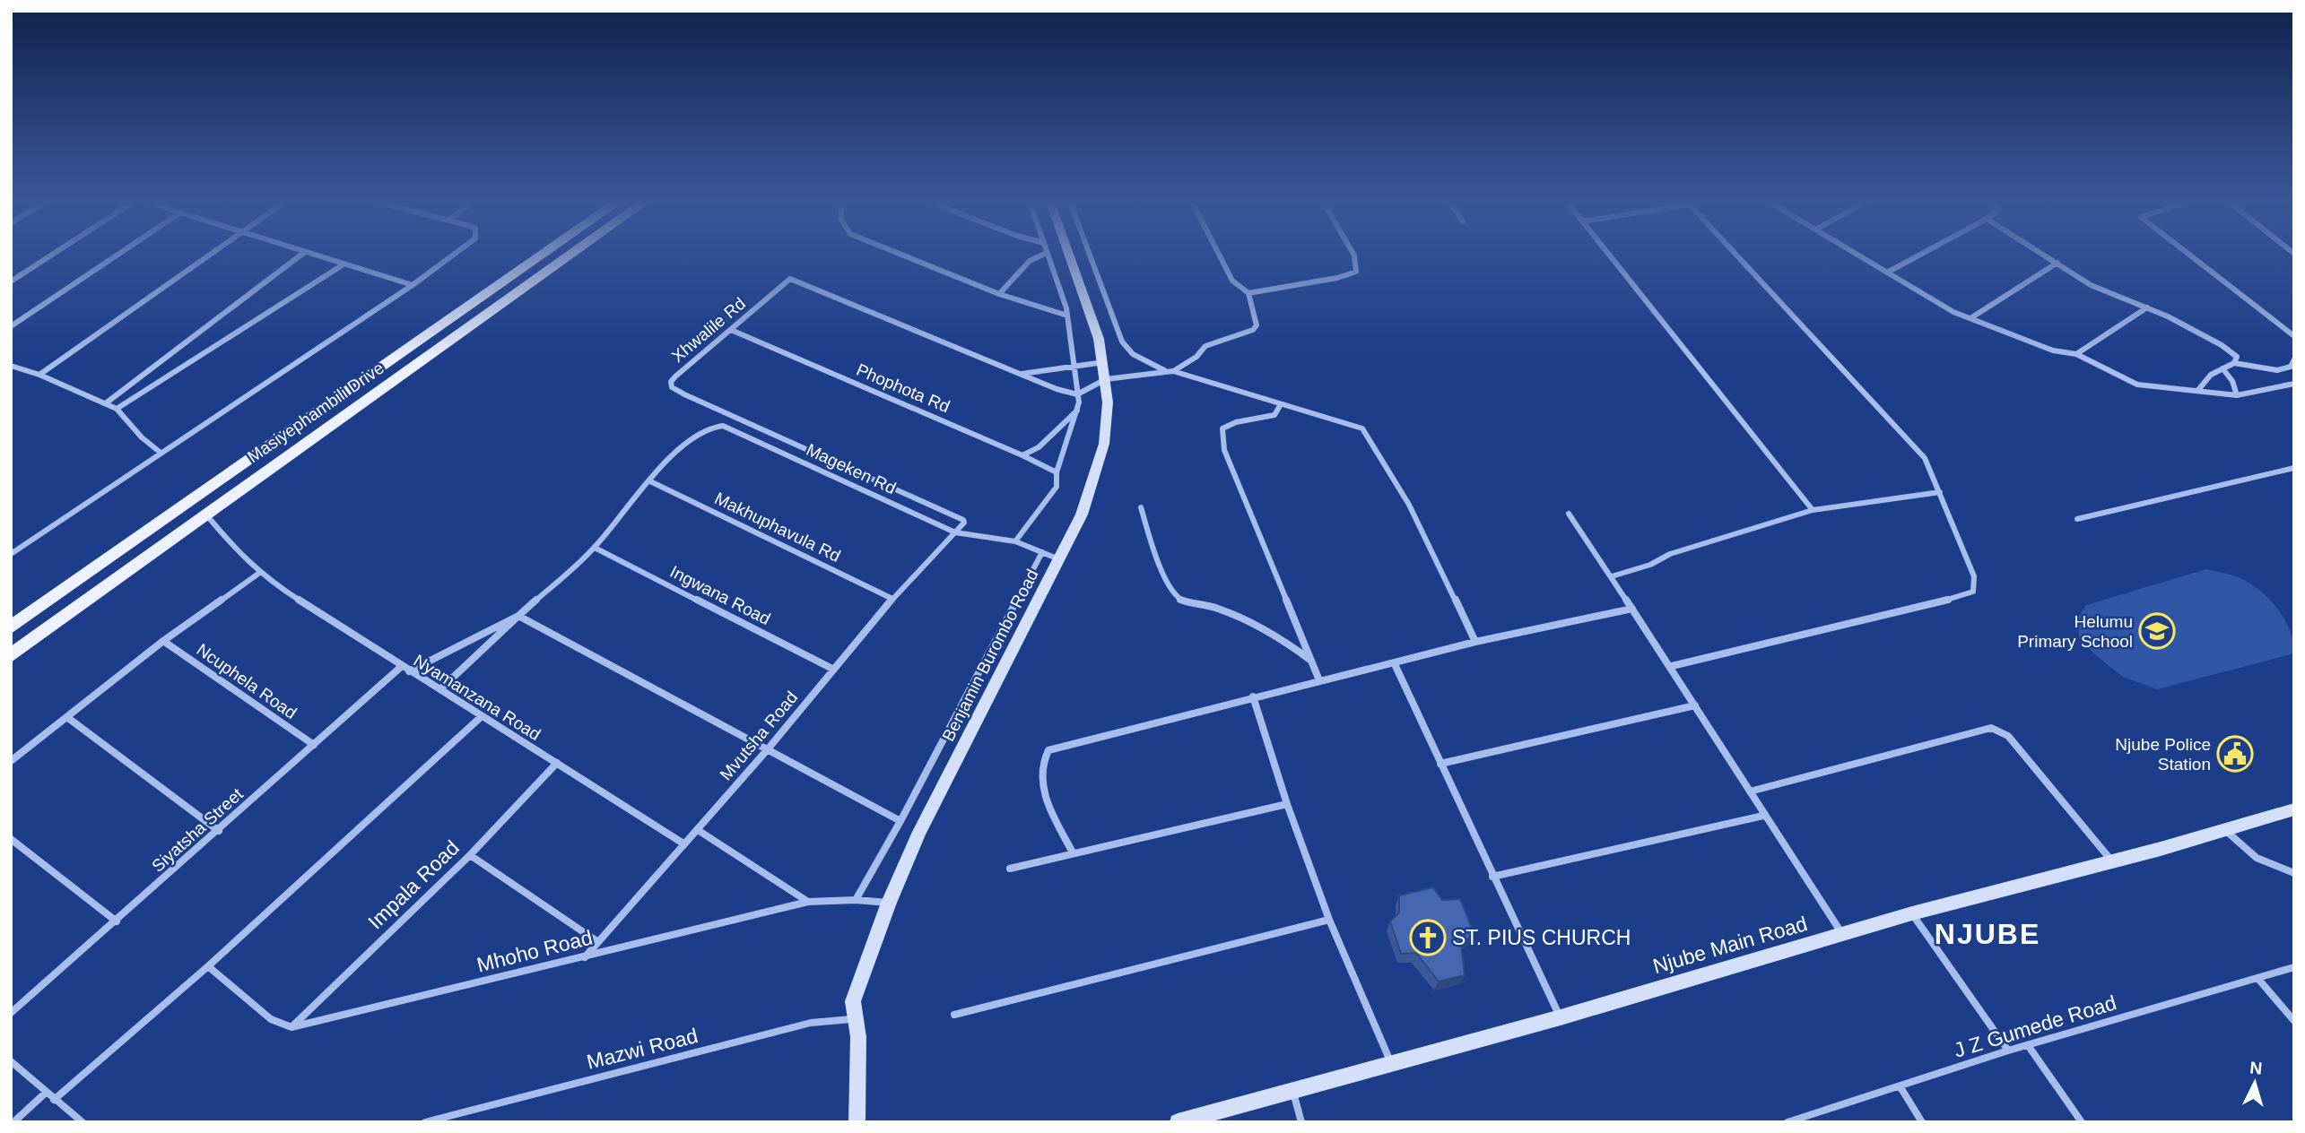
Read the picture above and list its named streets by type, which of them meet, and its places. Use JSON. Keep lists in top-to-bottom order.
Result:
{
  "streets": {
    "main road": ["Masiyephambili Drive"],
    "street": [
      "Xhwalile Rd",
      "Phophota Rd",
      "Mageken Rd",
      "Makhuphavula Rd",
      "Ingwana Road",
      "Benjamin Burombo Road",
      "Ncuphela Road",
      "Nyamanzana Road",
      "Mvutsha Road",
      "Siyatsha Street",
      "Impala Road",
      "Njube Main Road",
      "Mhoho Road",
      "J Z Gumede Road",
      "Mazwi Road"
    ]
  },
  "crossings": [
    ["Xhwalile Rd", "Phophota Rd"],
    ["Xhwalile Rd", "Mageken Rd"],
    ["Xhwalile Rd", "Mvutsha Road"],
    ["Masiyephambili Drive", "Nyamanzana Road"],
    ["Mageken Rd", "Makhuphavula Rd"],
    ["Mageken Rd", "Ingwana Road"],
    ["Mageken Rd", "Benjamin Burombo Road"],
    ["Mageken Rd", "Mvutsha Road"],
    ["Mageken Rd", "Siyatsha Street"],
    ["Makhuphavula Rd", "Mvutsha Road"],
    ["Ingwana Road", "Mvutsha Road"],
    ["Benjamin Burombo Road", "Mhoho Road"],
    ["Benjamin Burombo Road", "Mazwi Road"],
    ["Ncuphela Road", "Siyatsha Street"],
    ["Nyamanzana Road", "Mvutsha Road"],
    ["Nyamanzana Road", "Siyatsha Street"],
    ["Nyamanzana Road", "Impala Road"],
    ["Mvutsha Road", "Mhoho Road"],
    ["Impala Road", "Mhoho Road"]
  ],
  "districts": ["NJUBE"],
  "places": {
    "school or university": ["Helumu Primary School"],
    "public building": ["Njube Police Station"],
    "church": ["ST. PIUS CHURCH"]
  },
  "north": "top"
}
